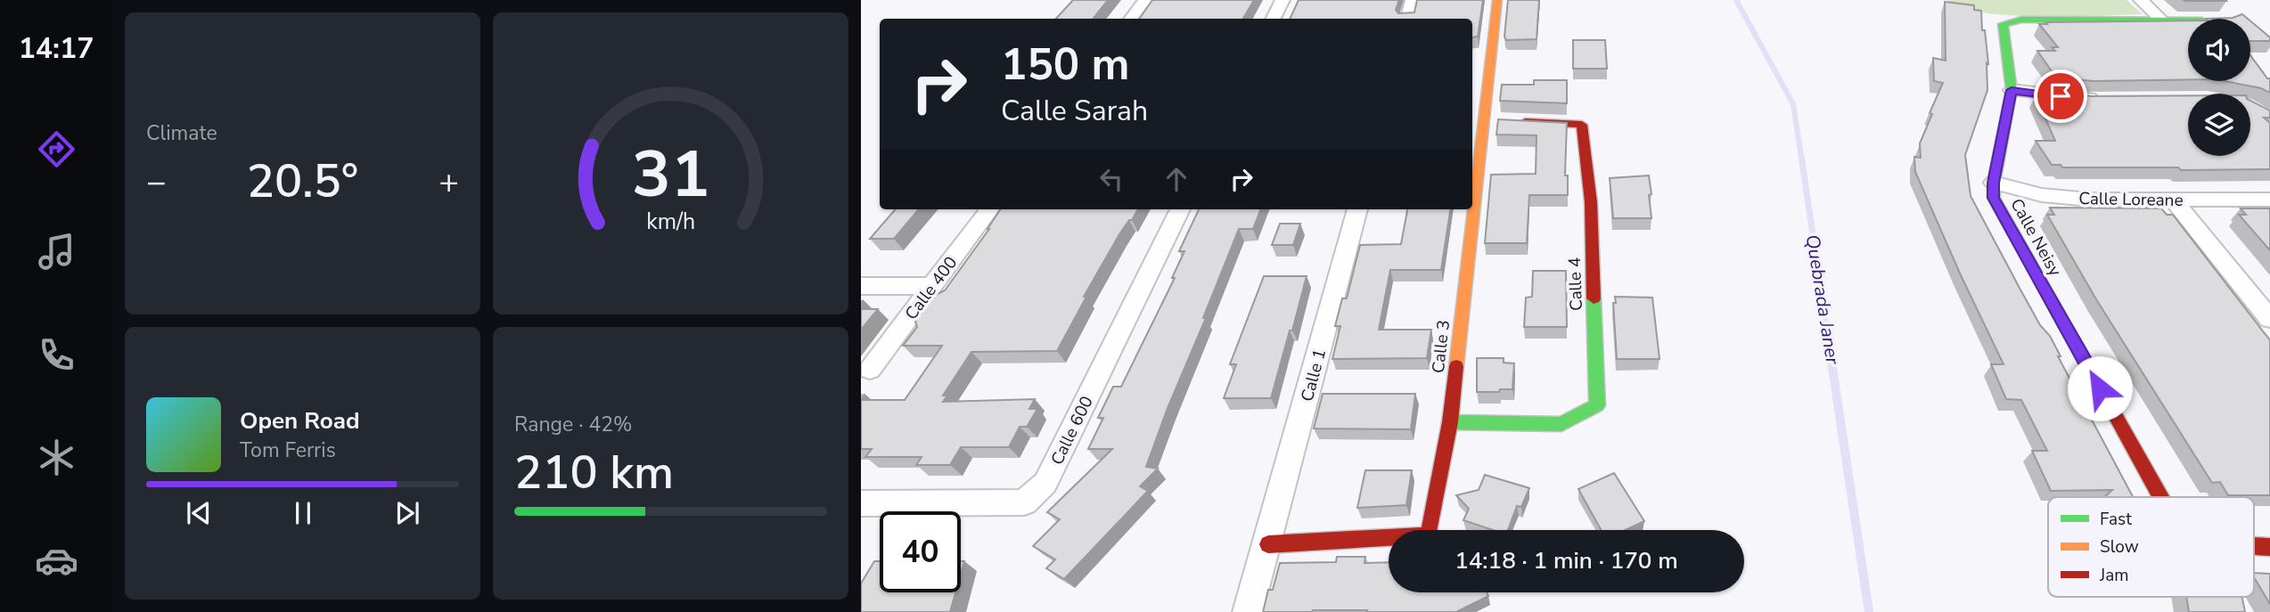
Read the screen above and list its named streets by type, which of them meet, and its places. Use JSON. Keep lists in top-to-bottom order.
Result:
{
  "streets": {
    "street": [
      "Calle Loreane",
      "Calle Neisy",
      "Calle 4",
      "Calle 400",
      "Calle 3",
      "Calle 1",
      "Calle 600"
    ]
  },
  "crossings": [
    ["Calle Loreane", "Calle Neisy"],
    ["Calle 4", "Calle 3"],
    ["Calle 3", "Calle 1"]
  ],
  "water": ["Quebrada Janer"],
  "legend": ["Fast", "Slow", "Jam"],
  "page": {
    "tabs": "14:17",
    "tile": [
      "Climate",
      ["Range · 42%", "210 km"]
    ],
    "turn": ["150 m", "Calle Sarah"],
    "heat": ["−", "20.5°", "+"],
    "song": ["Open Road", "Tom Ferris"],
    "limit": "40",
    "trip": "14:18 · 1 min · 170 m",
    "gauge": ["31", "km/h"]
  }
}
